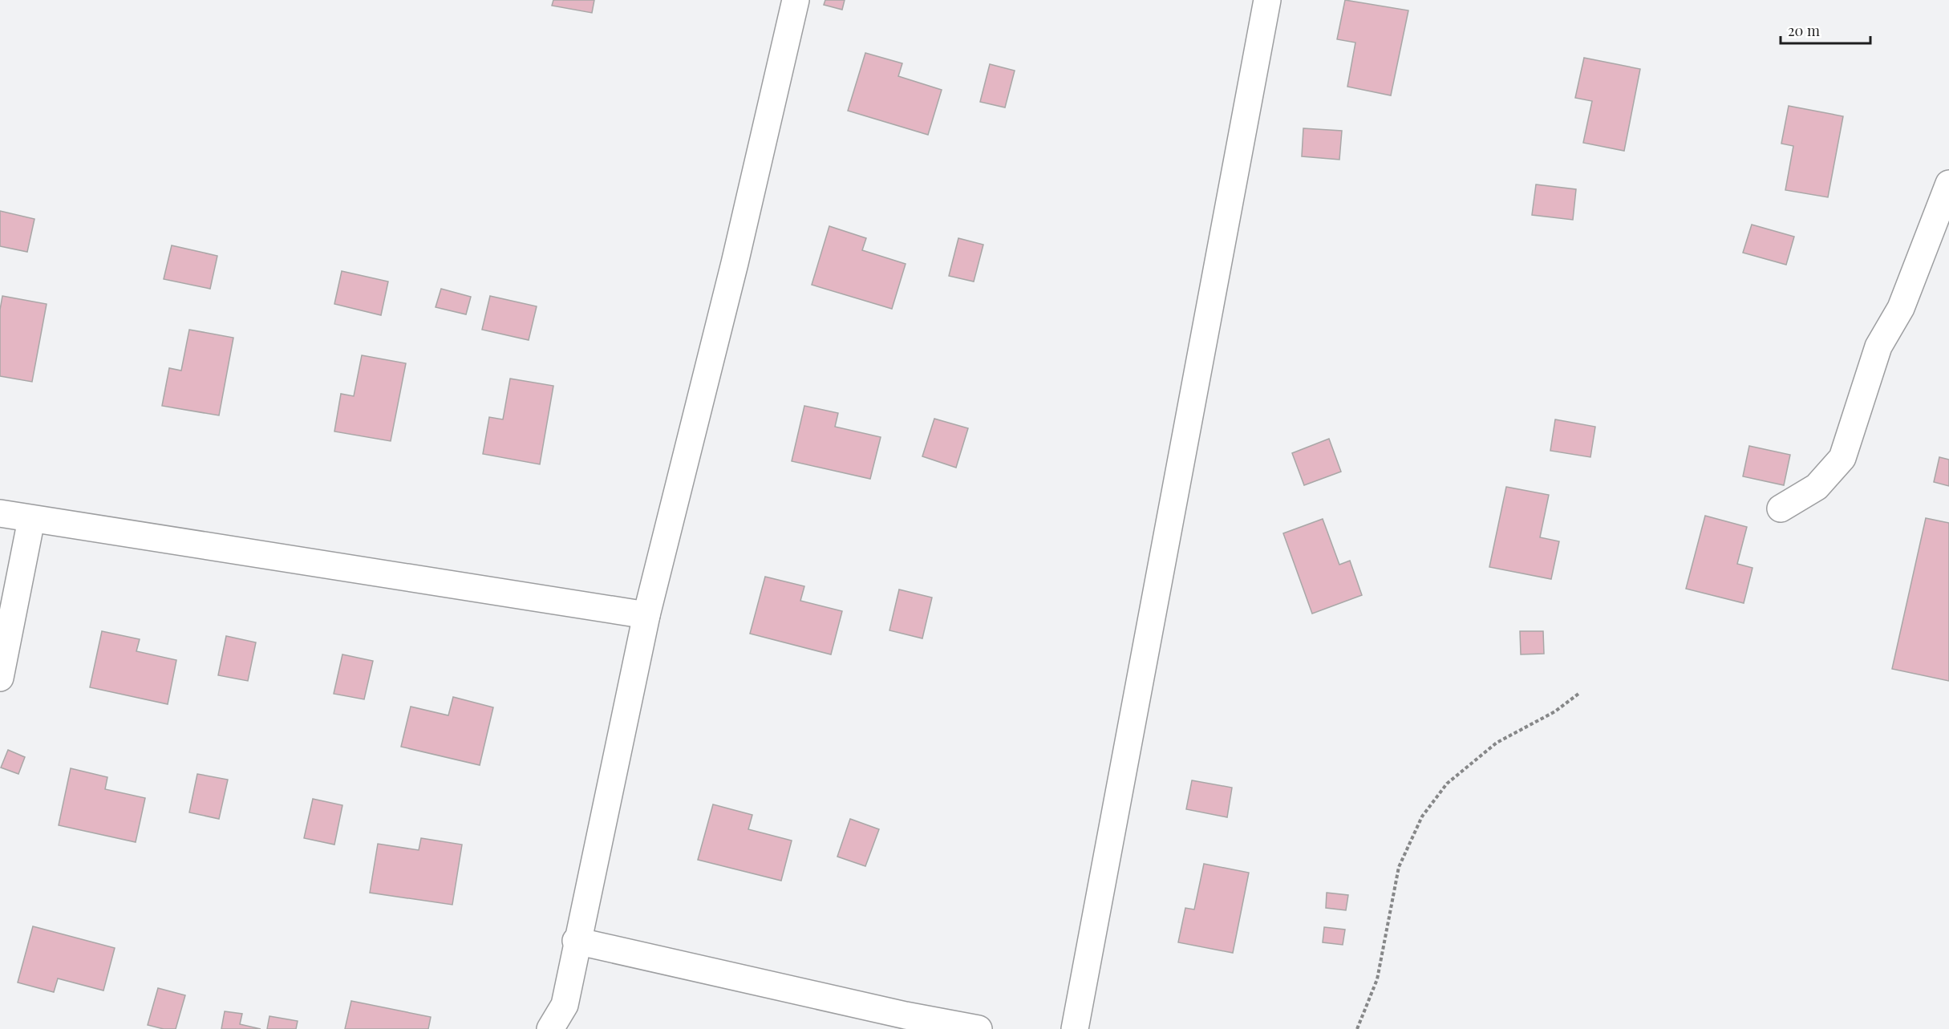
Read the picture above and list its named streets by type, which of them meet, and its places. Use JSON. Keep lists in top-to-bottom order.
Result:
{
  "scale_bar": "20 m"
}
